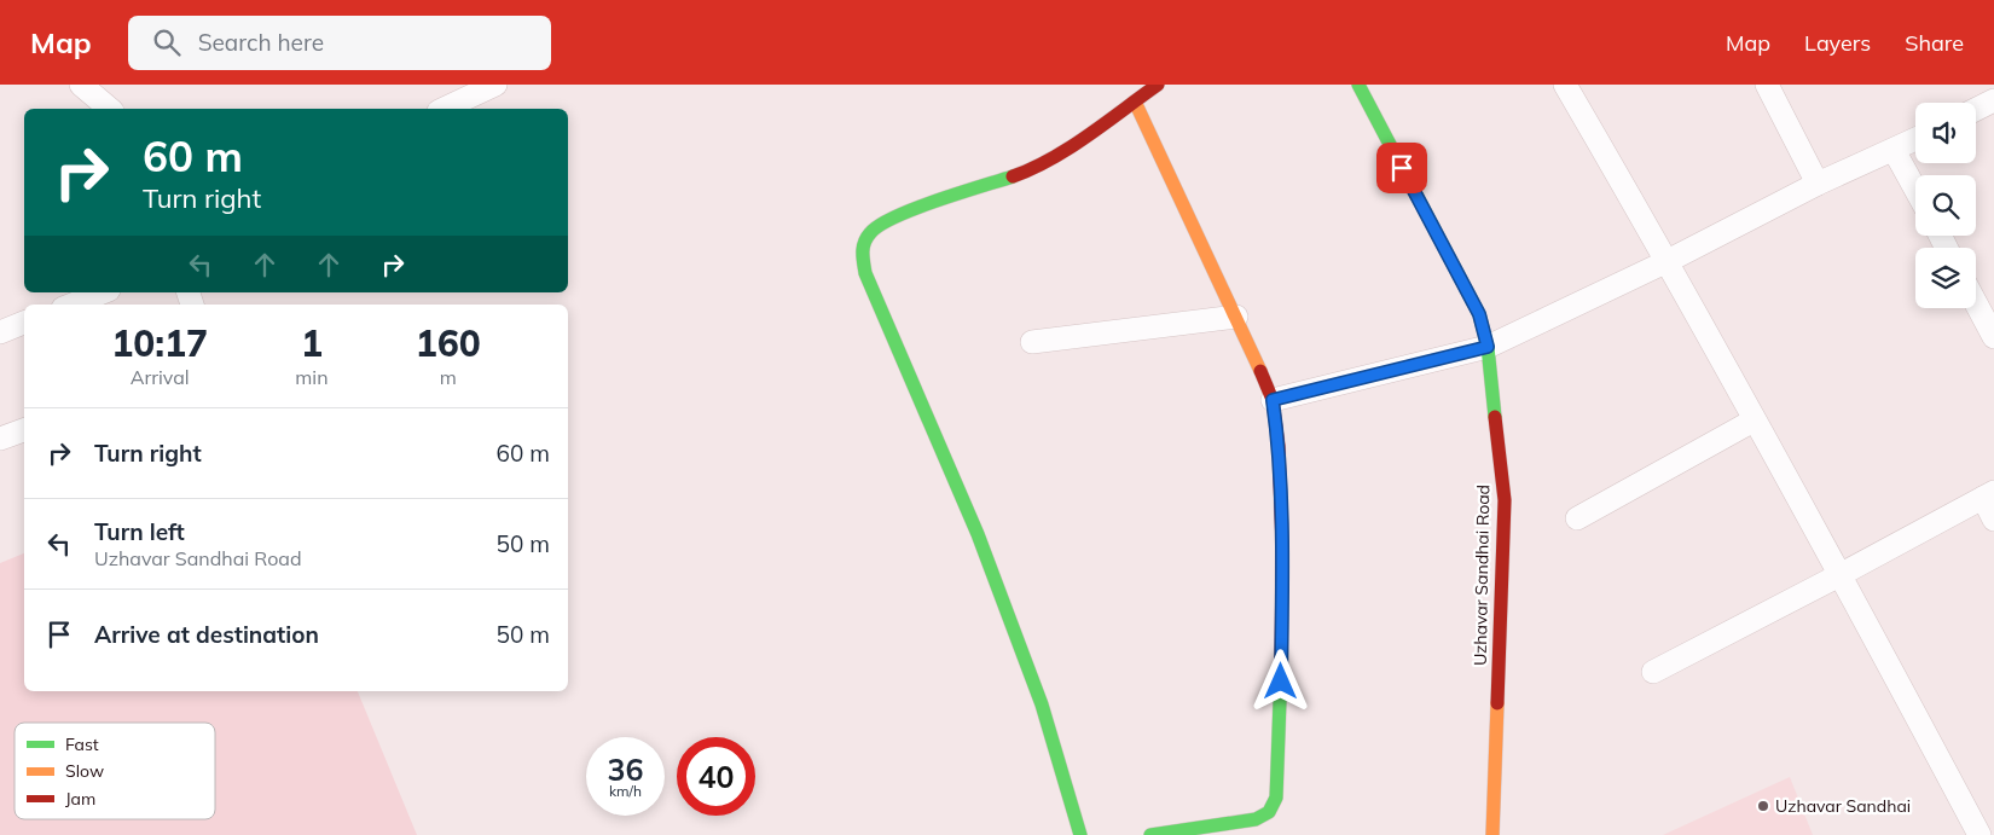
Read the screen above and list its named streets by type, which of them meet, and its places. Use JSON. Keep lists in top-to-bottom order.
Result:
{
  "streets": {
    "street": ["Uzhavar Sandhai Road"]
  },
  "places": ["Uzhavar Sandhai"],
  "legend": ["Fast", "Slow", "Jam"],
  "page": {
    "header": "Map",
    "search": "Search here",
    "nav": ["Map", "Layers", "Share"],
    "turn": ["60 m", "Turn right"],
    "eta": [
      "10:17",
      "Arrival",
      "1",
      "min",
      "160",
      "m"
    ],
    "list": [
      {
        "name": "Turn right",
        "value": "60 m"
      },
      {
        "name": "Turn left",
        "note": "Uzhavar Sandhai Road",
        "value": "50 m"
      },
      {
        "name": "Arrive at destination",
        "value": "50 m"
      }
    ],
    "speed": "36 km/h",
    "limit": "40"
  }
}
